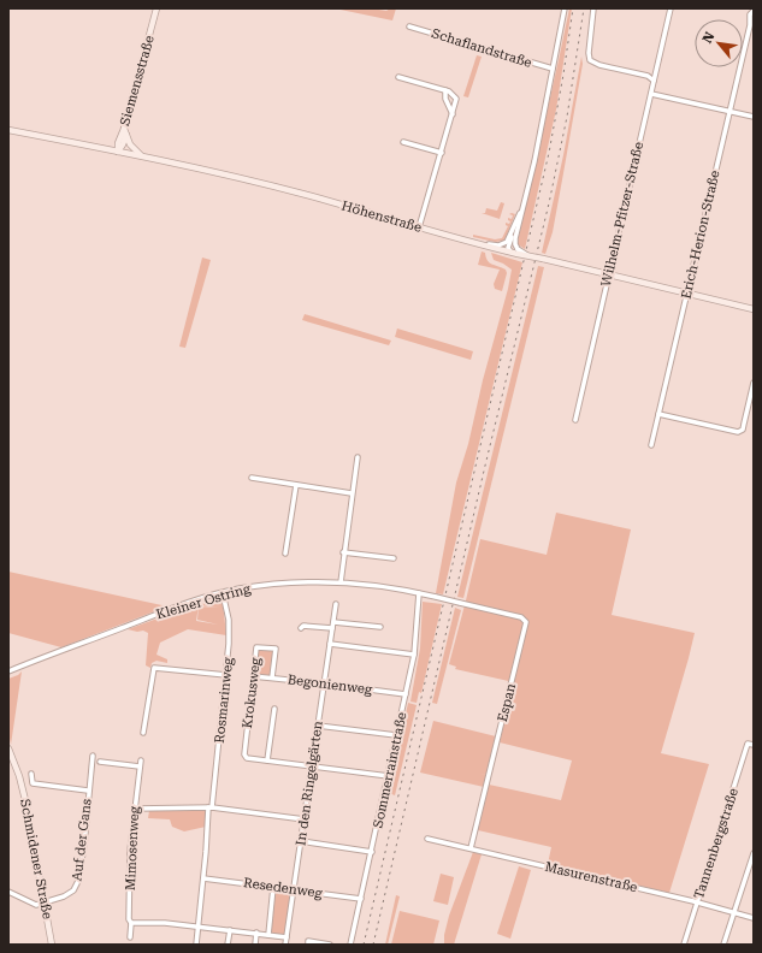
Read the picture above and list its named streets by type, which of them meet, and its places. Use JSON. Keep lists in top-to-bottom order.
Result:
{
  "streets": {
    "main road": ["Siemensstraße", "Höhenstraße", "Schmidener Straße"],
    "street": [
      "Schaflandstraße",
      "Wilhelm-Pfitzer-Straße",
      "Erich-Herion-Straße",
      "Kleiner Ostring",
      "Begonienweg",
      "Krokusweg",
      "Rosmarinweg",
      "Espan",
      "Sommerrainstraße",
      "In den Ringelgärten",
      "Auf der Gans",
      "Tannenbergstraße",
      "Mimosenweg",
      "Masurenstraße",
      "Resedenweg"
    ]
  },
  "crossings": [
    ["Siemensstraße", "Höhenstraße"],
    ["Wilhelm-Pfitzer-Straße", "Höhenstraße"],
    ["Höhenstraße", "Erich-Herion-Straße"],
    ["Kleiner Ostring", "Rosmarinweg"],
    ["Kleiner Ostring", "Espan"],
    ["Kleiner Ostring", "Sommerrainstraße"],
    ["Begonienweg", "Krokusweg"],
    ["Begonienweg", "Sommerrainstraße"],
    ["Begonienweg", "In den Ringelgärten"],
    ["Rosmarinweg", "Resedenweg"],
    ["Espan", "Masurenstraße"],
    ["Sommerrainstraße", "Resedenweg"],
    ["In den Ringelgärten", "Resedenweg"],
    ["Auf der Gans", "Schmidener Straße"],
    ["Tannenbergstraße", "Masurenstraße"]
  ],
  "north": "top left"
}
